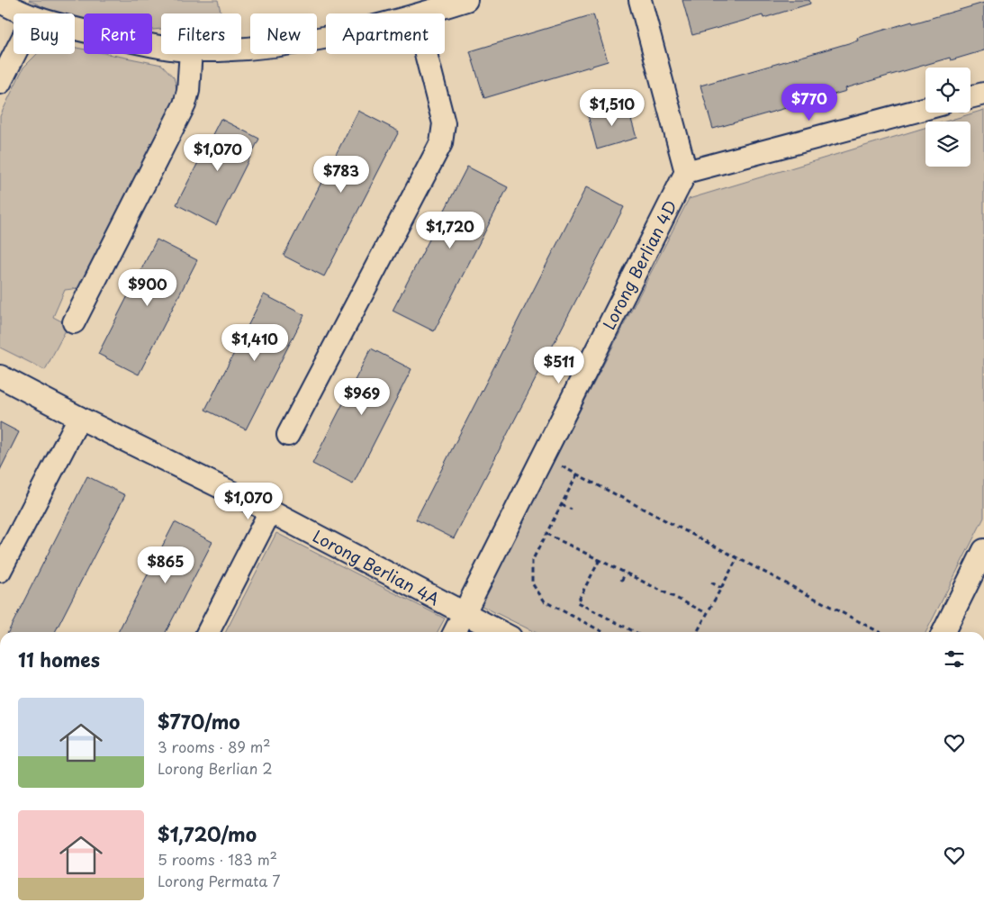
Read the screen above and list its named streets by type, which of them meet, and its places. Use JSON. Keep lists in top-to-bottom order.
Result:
{
  "streets": {
    "street": ["Lorong Berlian 4D", "Lorong Berlian 4A"]
  },
  "crossings": [
    ["Lorong Berlian 4D", "Lorong Berlian 4A"]
  ],
  "page": {
    "chip": [
      "Buy",
      "Rent",
      "Filters",
      "New",
      "Apartment"
    ],
    "price": [
      "$770",
      "$1,510",
      "$1,070",
      "$783",
      "$1,720",
      "$900",
      "$1,410",
      "$511",
      "$969",
      "$1,070",
      "$865"
    ],
    "heading": "11 homes",
    "list": [
      {
        "name": "$770/mo",
        "note": "3 rooms · 89 m² · Lorong Berlian 2"
      },
      {
        "name": "$1,720/mo",
        "note": "5 rooms · 183 m² · Lorong Permata 7"
      }
    ]
  }
}
